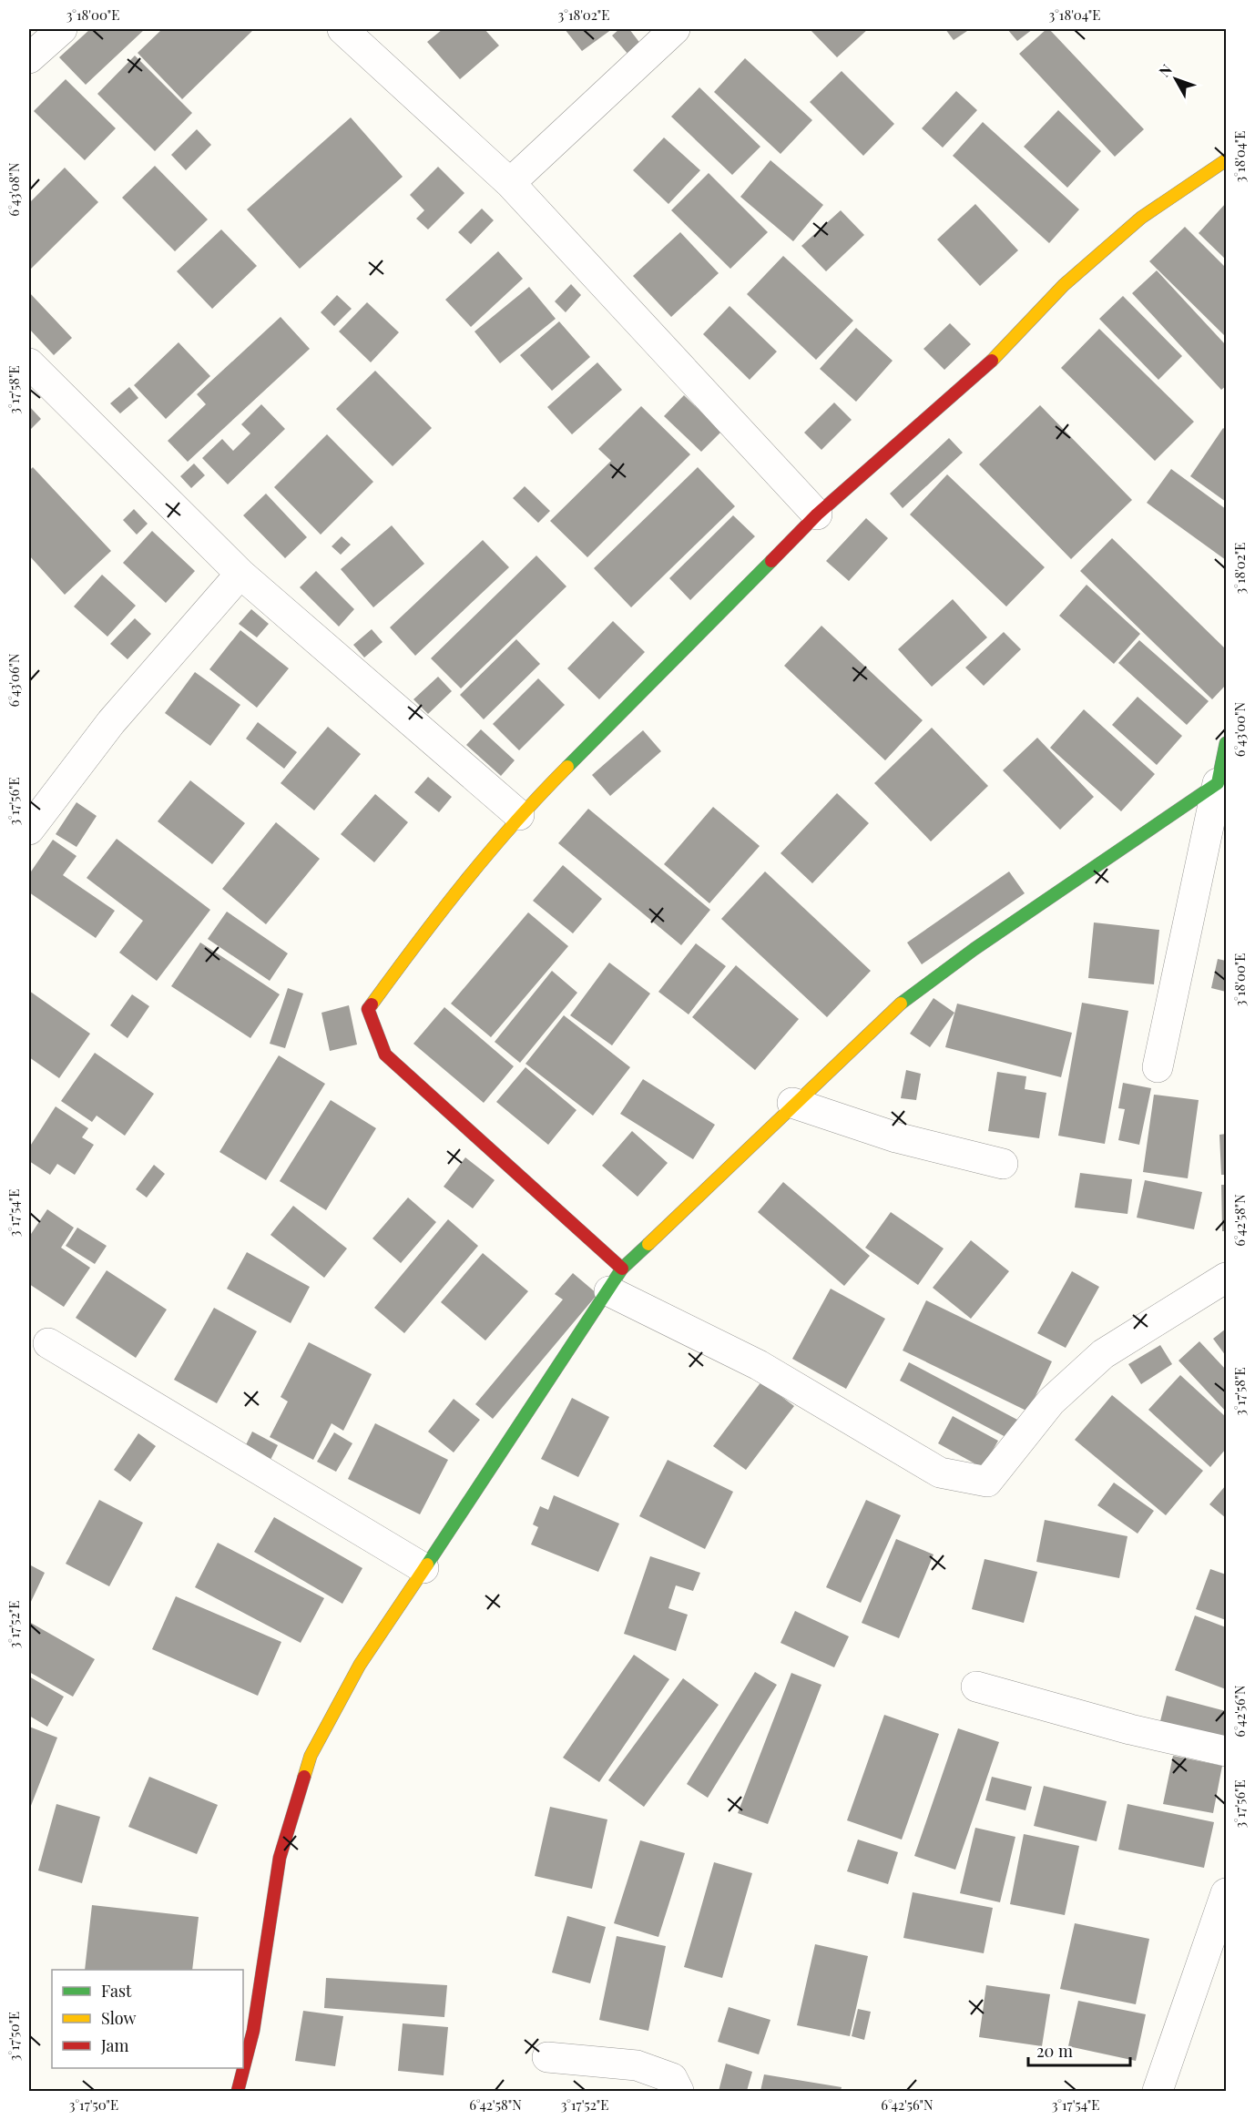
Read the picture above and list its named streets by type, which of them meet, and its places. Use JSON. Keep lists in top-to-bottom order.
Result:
{
  "legend": ["Fast", "Slow", "Jam"],
  "scale_bar": "20 m",
  "north": "top left",
  "coordinates": [
    "3°18'00\"E",
    "3°18'02\"E",
    "3°18'04\"E",
    "6°43'08\"N",
    "3°17'58\"E",
    "6°43'06\"N",
    "6°43'00\"N",
    "3°17'56\"E",
    "3°17'54\"E",
    "6°42'58\"N",
    "3°17'52\"E",
    "6°42'56\"N",
    "3°17'50\"E"
  ]
}
